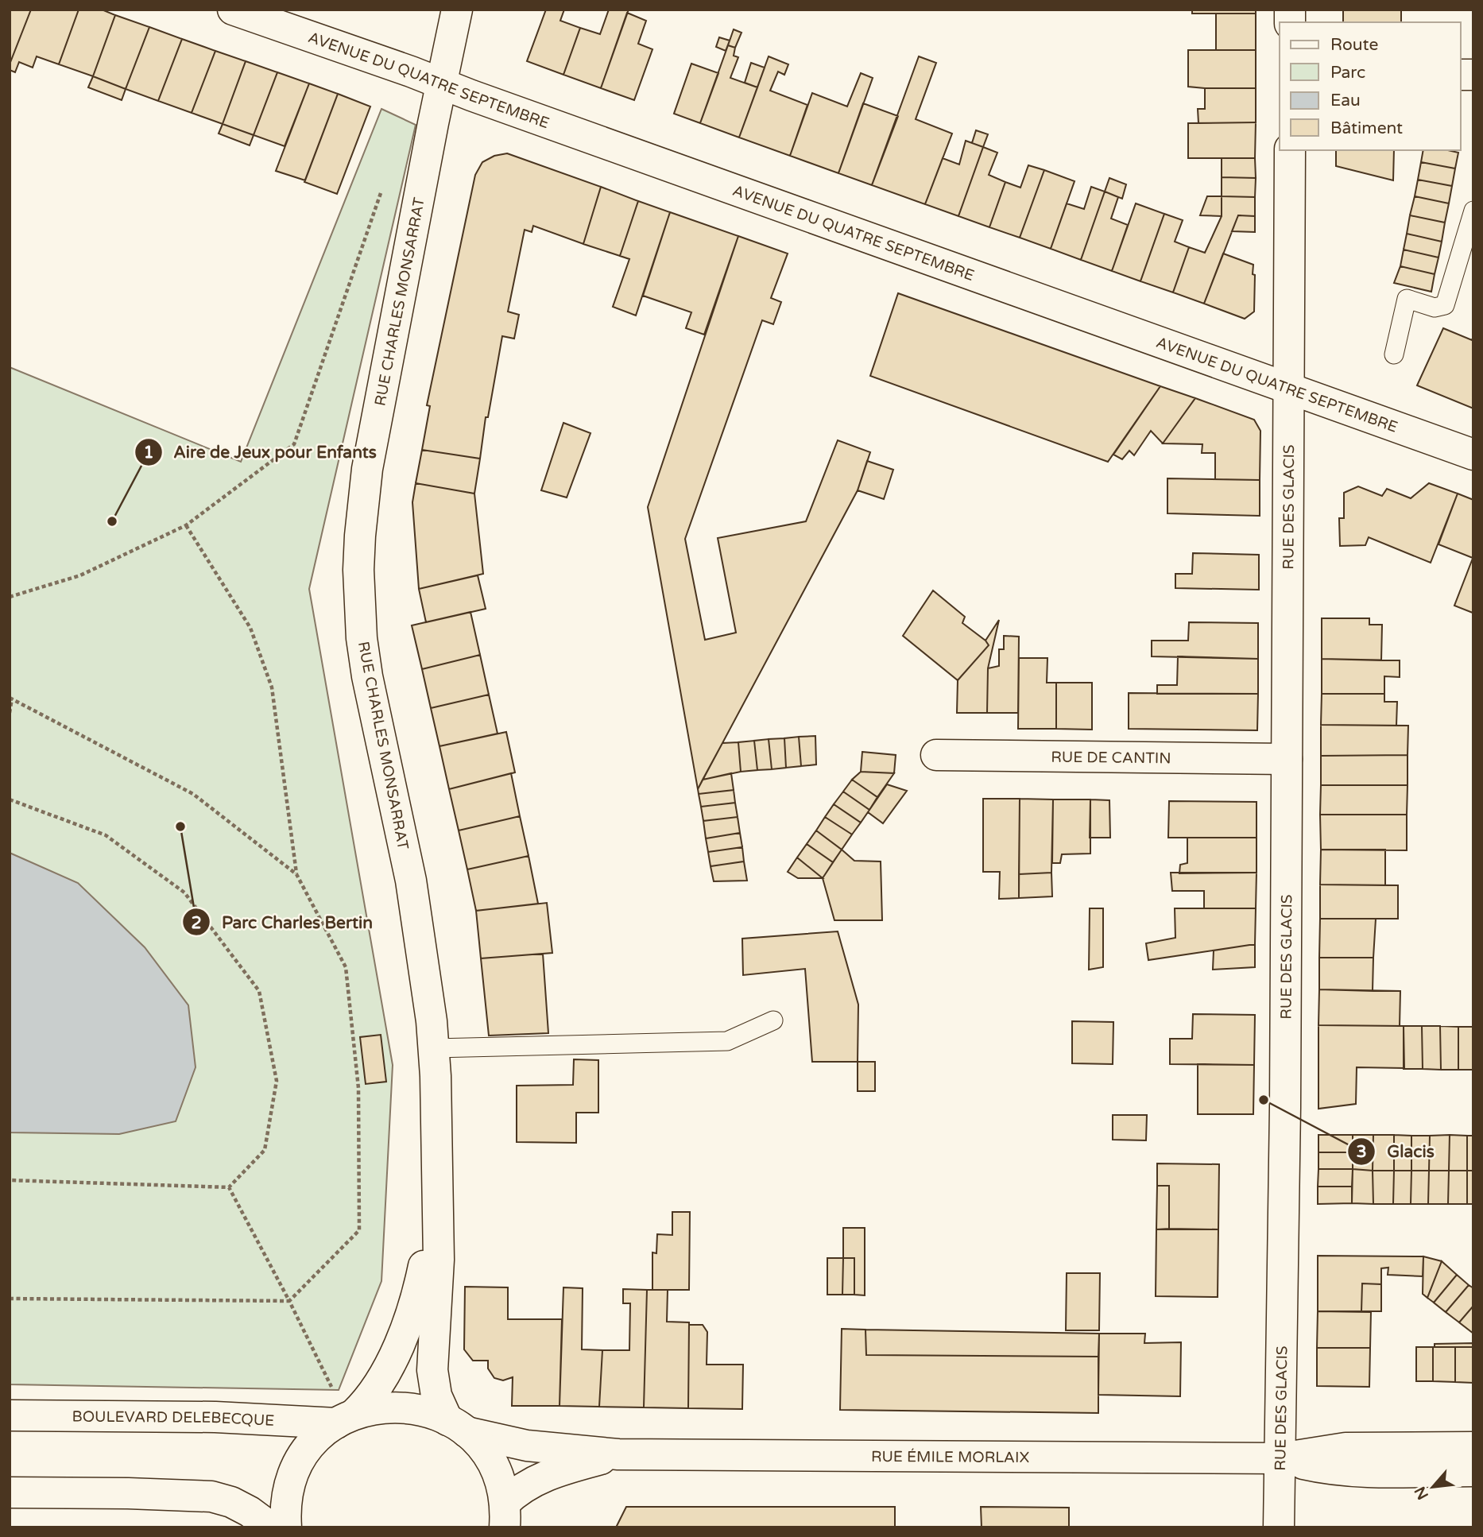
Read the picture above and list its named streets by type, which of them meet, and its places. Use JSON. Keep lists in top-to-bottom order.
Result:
{
  "streets": {
    "street": [
      "AVENUE DU QUATRE SEPTEMBRE",
      "RUE CHARLES MONSARRAT",
      "RUE DES GLACIS",
      "RUE DE CANTIN",
      "BOULEVARD DELEBECQUE",
      "RUE ÉMILE MORLAIX"
    ]
  },
  "crossings": [
    ["AVENUE DU QUATRE SEPTEMBRE", "RUE CHARLES MONSARRAT"],
    ["AVENUE DU QUATRE SEPTEMBRE", "RUE DES GLACIS"],
    ["RUE CHARLES MONSARRAT", "BOULEVARD DELEBECQUE"],
    ["RUE CHARLES MONSARRAT", "RUE ÉMILE MORLAIX"],
    ["RUE DES GLACIS", "RUE DE CANTIN"],
    ["RUE DES GLACIS", "RUE ÉMILE MORLAIX"],
    ["BOULEVARD DELEBECQUE", "RUE ÉMILE MORLAIX"]
  ],
  "places": ["Aire de Jeux pour Enfants", "Parc Charles Bertin", "Glacis"],
  "legend": [
    "Route",
    "Parc",
    "Eau",
    "Bâtiment"
  ],
  "north": "bottom left"
}
